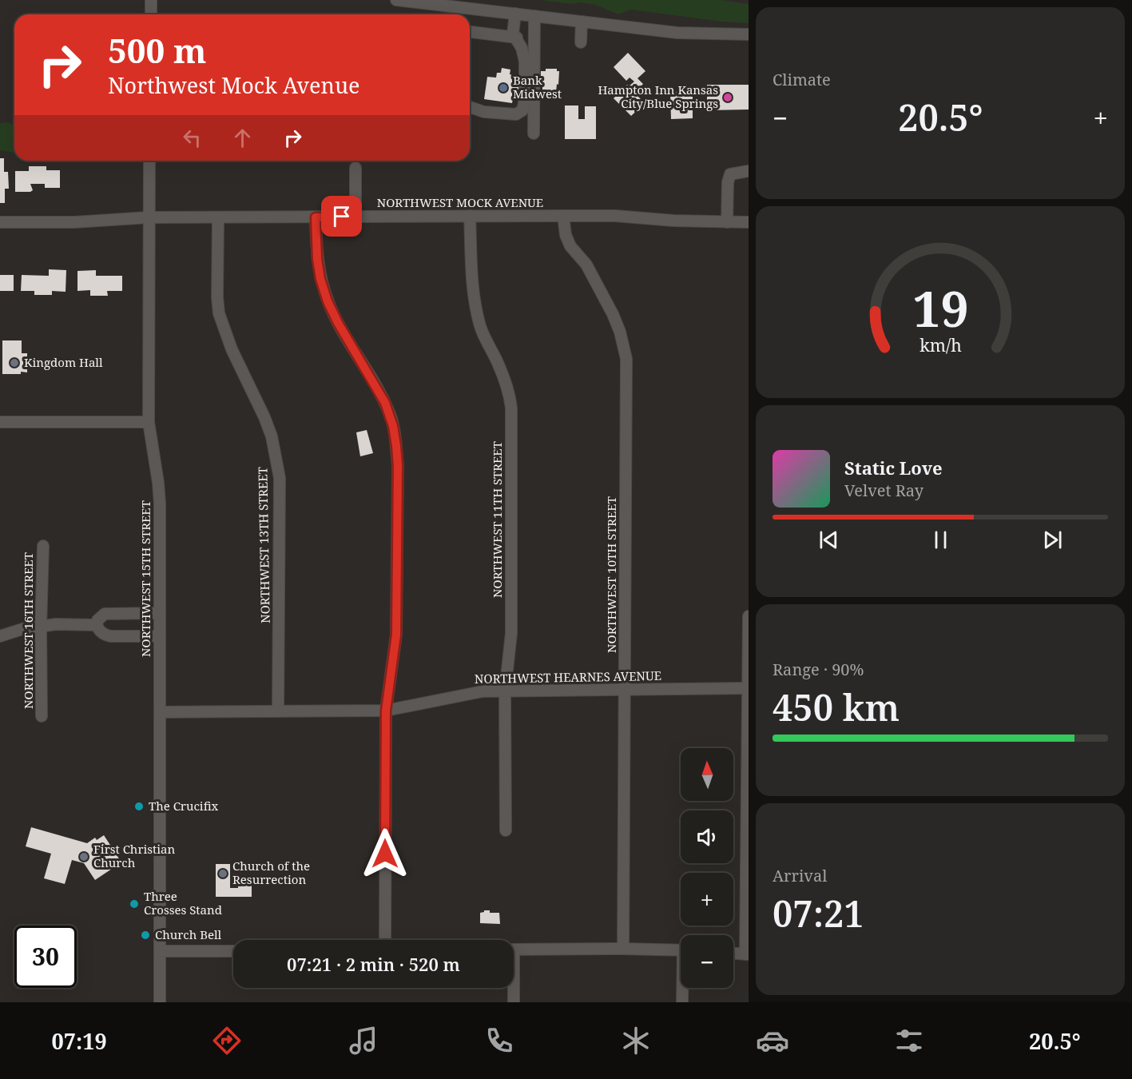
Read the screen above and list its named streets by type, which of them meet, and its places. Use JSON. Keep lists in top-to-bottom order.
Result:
{
  "streets": {
    "street": [
      "NORTHWEST MOCK AVENUE",
      "NORTHWEST 11TH STREET",
      "NORTHWEST 13TH STREET",
      "NORTHWEST 10TH STREET",
      "NORTHWEST 15TH STREET",
      "NORTHWEST 16TH STREET",
      "NORTHWEST HEARNES AVENUE"
    ]
  },
  "crossings": [
    ["NORTHWEST MOCK AVENUE", "NORTHWEST 11TH STREET"],
    ["NORTHWEST MOCK AVENUE", "NORTHWEST 13TH STREET"],
    ["NORTHWEST MOCK AVENUE", "NORTHWEST 10TH STREET"],
    ["NORTHWEST MOCK AVENUE", "NORTHWEST 15TH STREET"],
    ["NORTHWEST 11TH STREET", "NORTHWEST HEARNES AVENUE"],
    ["NORTHWEST 13TH STREET", "NORTHWEST HEARNES AVENUE"],
    ["NORTHWEST 10TH STREET", "NORTHWEST HEARNES AVENUE"],
    ["NORTHWEST 15TH STREET", "NORTHWEST HEARNES AVENUE"]
  ],
  "places": [
    "Bank Midwest",
    "Hampton Inn Kansas City/Blue Springs",
    "Kingdom Hall",
    "The Crucifix",
    "First Christian Church",
    "Church of the Resurrection",
    "Three Crosses Stand",
    "Church Bell"
  ],
  "north": "top",
  "page": {
    "tile": [
      "Climate",
      ["Range · 90%", "450 km"],
      ["Arrival", "07:21"]
    ],
    "turn": ["500 m", "Northwest Mock Avenue"],
    "heat": ["−", "20.5°", "+"],
    "song": ["Static Love", "Velvet Ray"],
    "map_buttons": ["+", "−"],
    "limit": "30",
    "trip": "07:21 · 2 min · 520 m",
    "tabs": ["07:19", "20.5°"],
    "gauge": ["19", "km/h"]
  }
}
